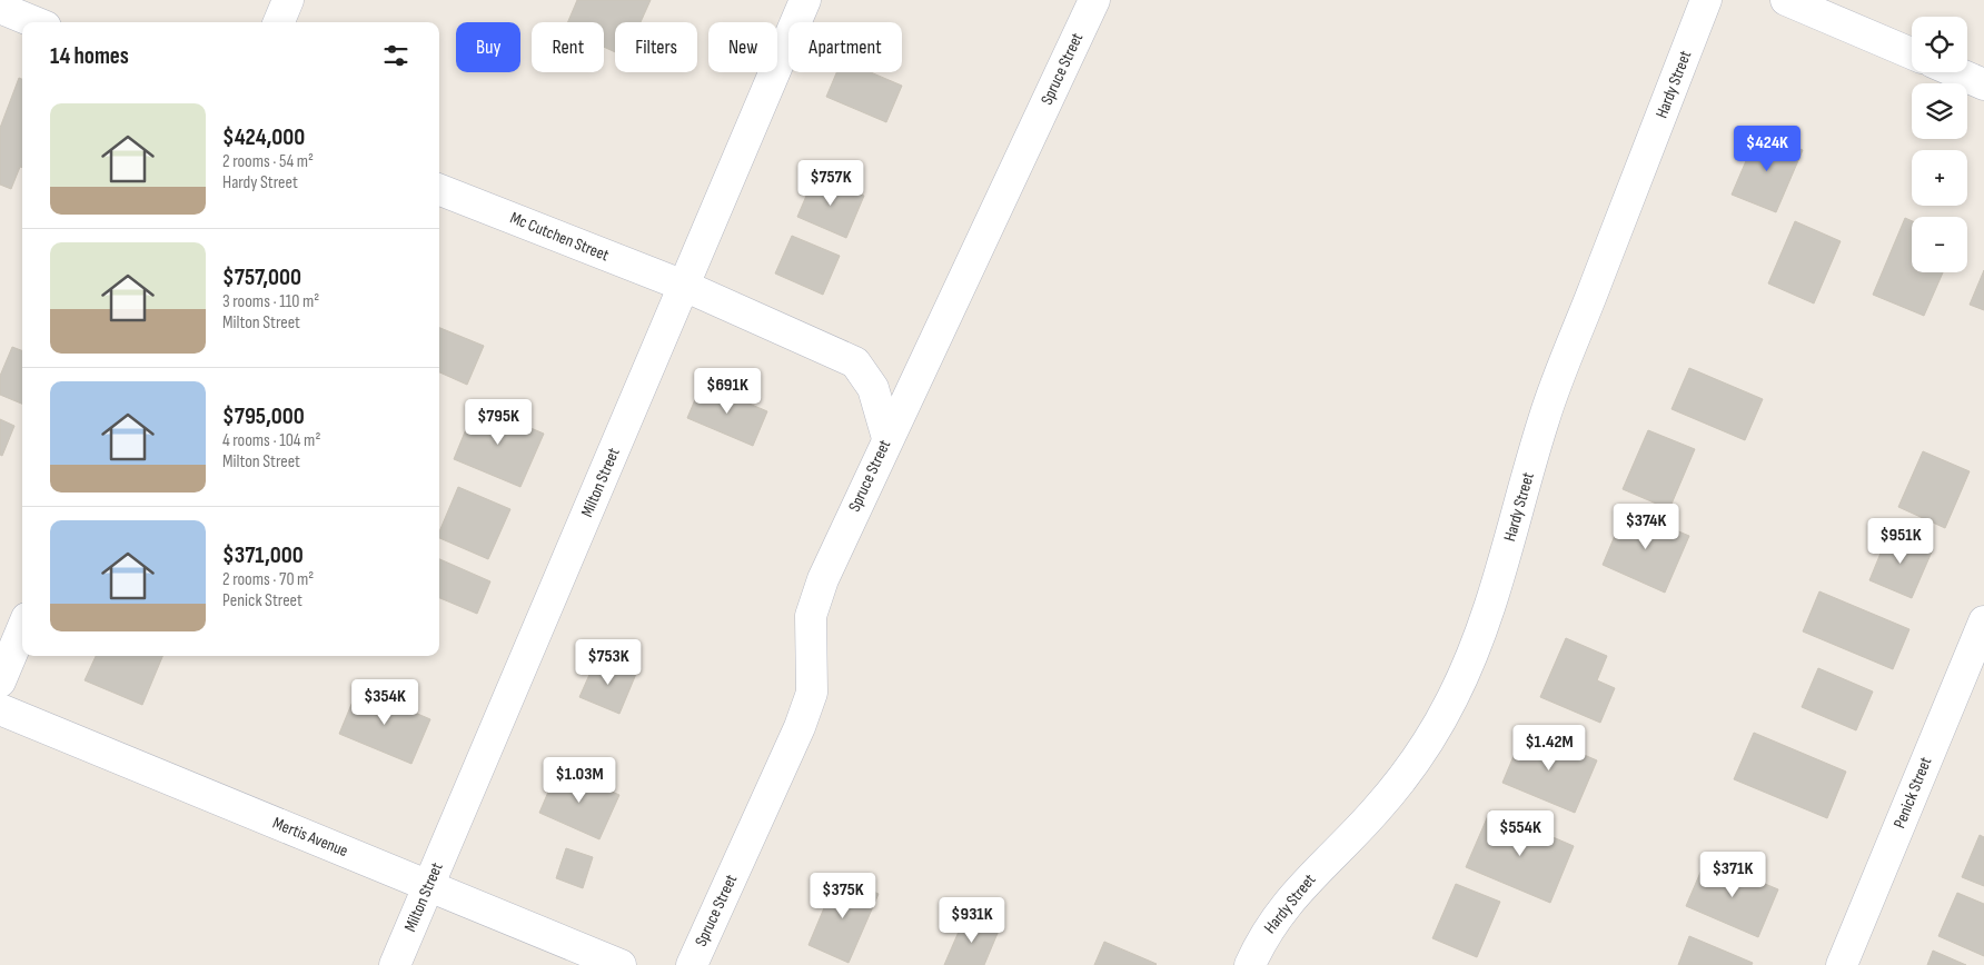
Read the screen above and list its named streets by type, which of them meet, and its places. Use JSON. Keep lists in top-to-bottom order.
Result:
{
  "streets": {
    "street": [
      "Spruce Street",
      "Hardy Street",
      "Mc Cutchen Street",
      "Milton Street",
      "Penick Street",
      "Mertis Avenue"
    ]
  },
  "crossings": [
    ["Spruce Street", "Mc Cutchen Street"],
    ["Mc Cutchen Street", "Milton Street"],
    ["Milton Street", "Mertis Avenue"]
  ],
  "page": {
    "map_buttons": ["+", "−"],
    "chip": [
      "Buy",
      "Rent",
      "Filters",
      "New",
      "Apartment"
    ],
    "heading": "14 homes",
    "list": [
      {
        "name": "$424,000",
        "note": "2 rooms · 54 m² · Hardy Street"
      },
      {
        "name": "$757,000",
        "note": "3 rooms · 110 m² · Milton Street"
      },
      {
        "name": "$795,000",
        "note": "4 rooms · 104 m² · Milton Street"
      },
      {
        "name": "$371,000",
        "note": "2 rooms · 70 m² · Penick Street"
      }
    ],
    "price": [
      "$424K",
      "$757K",
      "$691K",
      "$795K",
      "$374K",
      "$951K",
      "$753K",
      "$354K",
      "$1.42M",
      "$1.03M",
      "$554K",
      "$371K",
      "$375K",
      "$931K"
    ]
  }
}
